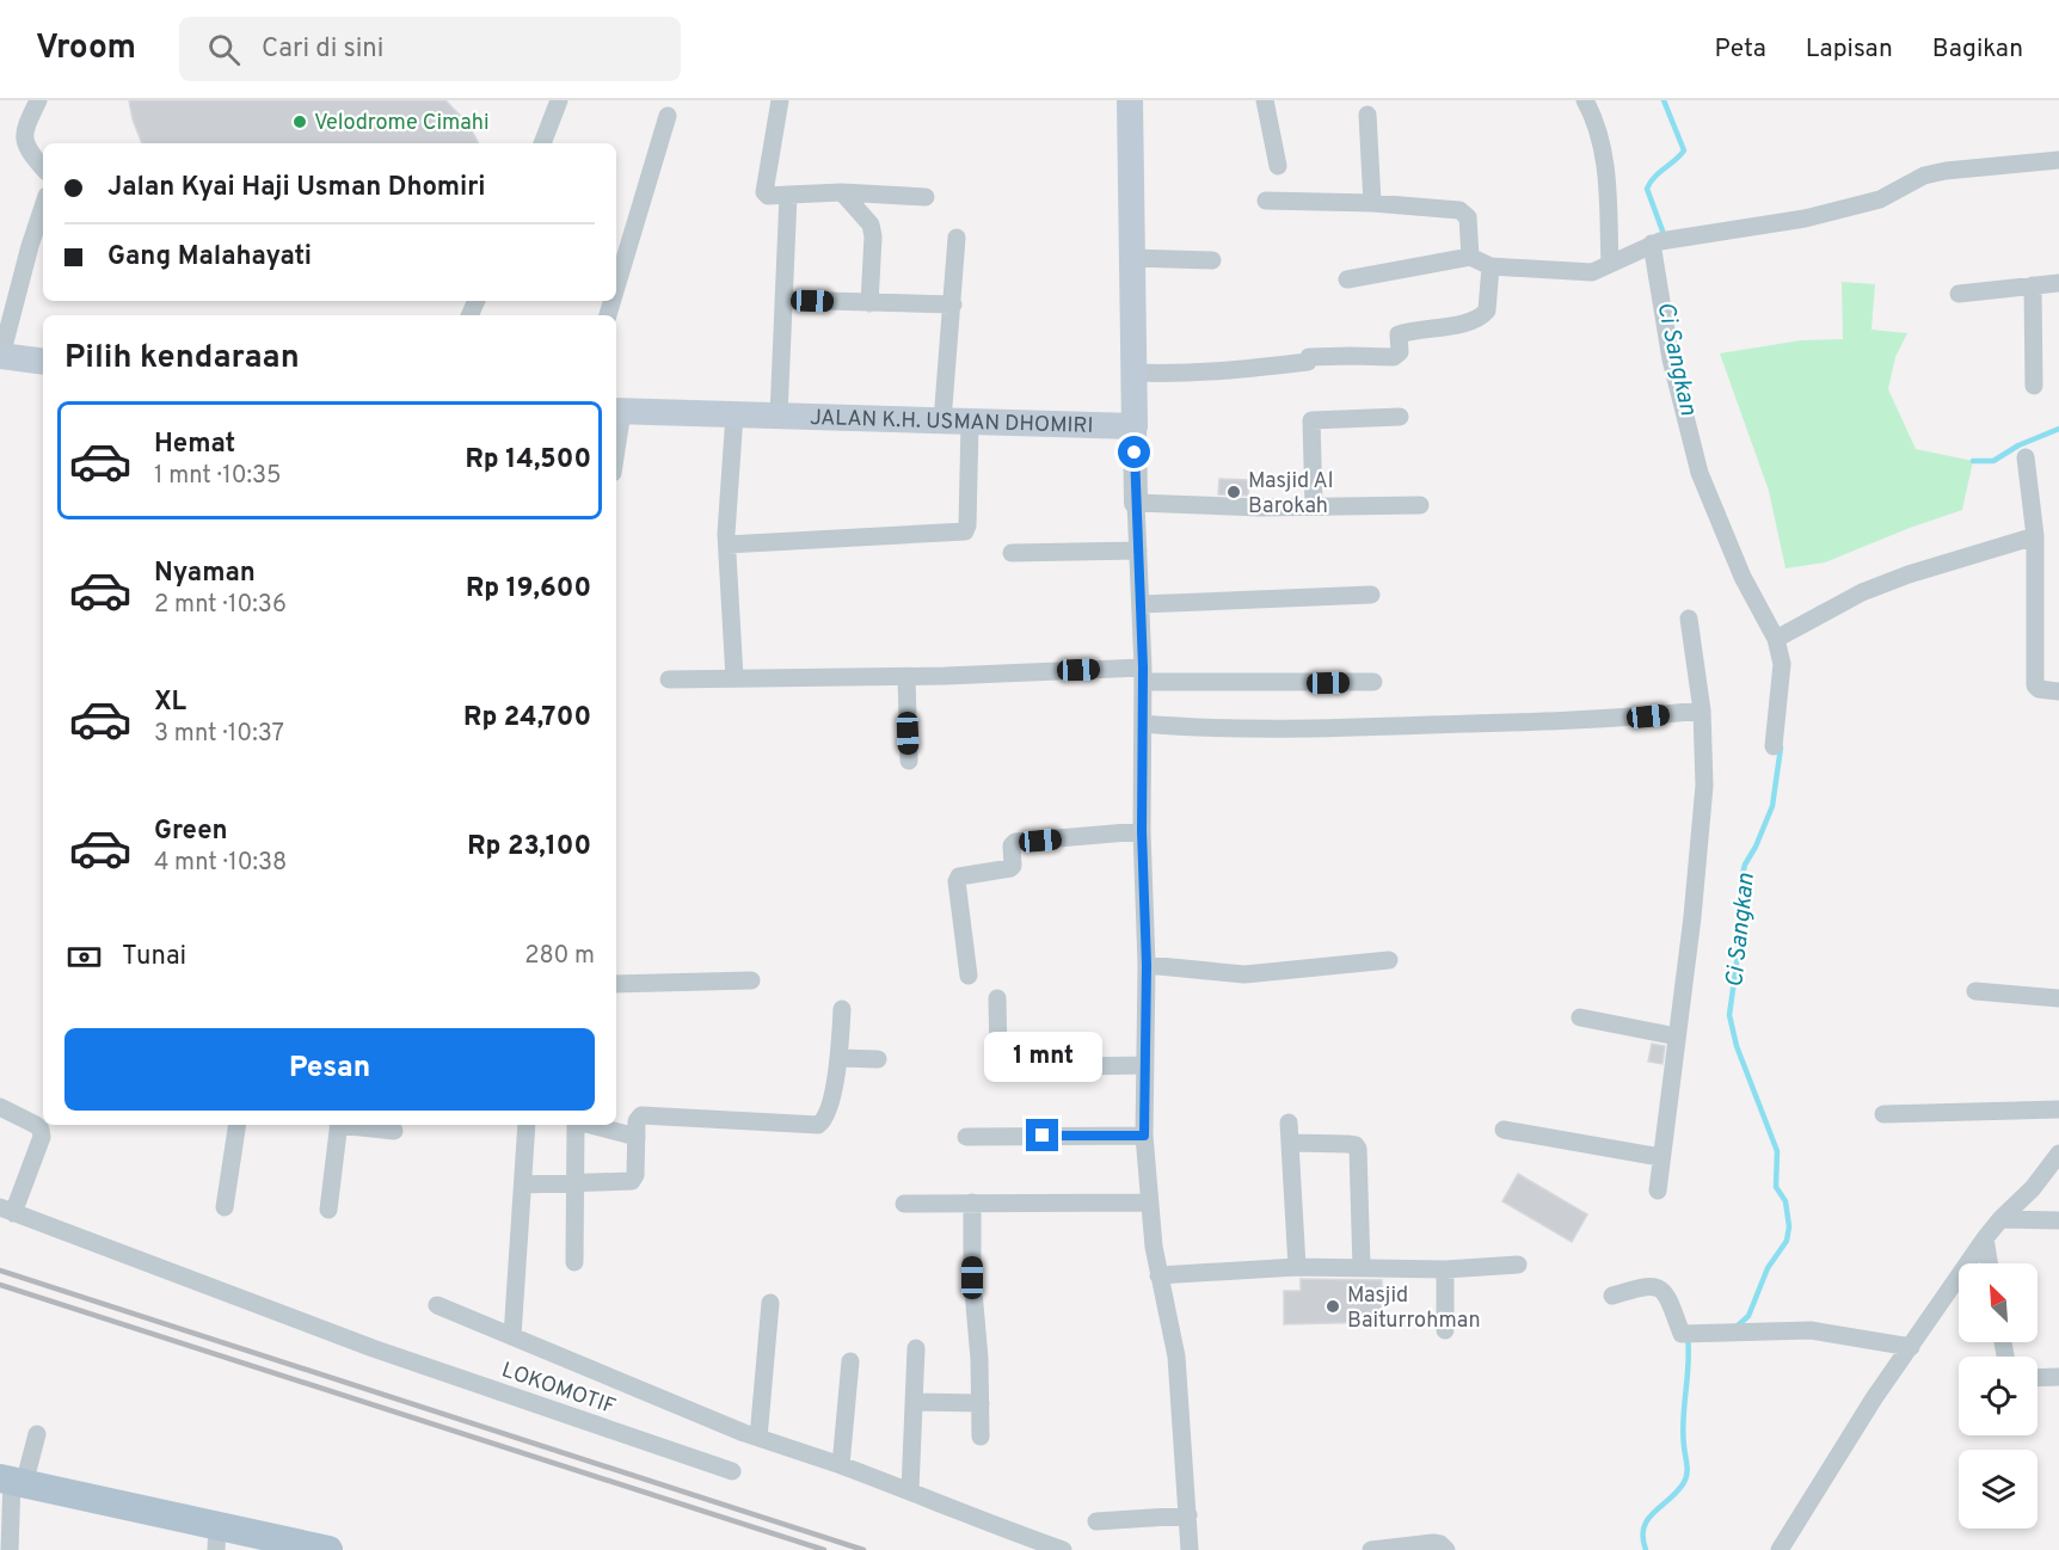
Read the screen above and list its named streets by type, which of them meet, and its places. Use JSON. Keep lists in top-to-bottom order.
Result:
{
  "streets": {
    "main road": ["JALAN K.H. USMAN DHOMIRI"],
    "street": ["LOKOMOTIF"]
  },
  "water": ["Ci Sangkan"],
  "places": ["Velodrome Cimahi", "Masjid Al Barokah", "Masjid Baiturrohman"],
  "north": "top left",
  "page": {
    "header": "Vroom",
    "search": "Cari di sini",
    "nav": ["Peta", "Lapisan", "Bagikan"],
    "banner": ["Jalan Kyai Haji Usman Dhomiri", "Gang Malahayati"],
    "heading": "Pilih kendaraan",
    "list": [
      {
        "name": "Hemat",
        "note": "1 mnt · 10:35",
        "value": "Rp 14,500"
      },
      {
        "name": "Nyaman",
        "note": "2 mnt · 10:36",
        "value": "Rp 19,600"
      },
      {
        "name": "XL",
        "note": "3 mnt · 10:37",
        "value": "Rp 24,700"
      },
      {
        "name": "Green",
        "note": "4 mnt · 10:38",
        "value": "Rp 23,100"
      }
    ],
    "pay": ["Tunai", "280 m"],
    "buttons": "Pesan",
    "bubble": "1 mnt"
  }
}
